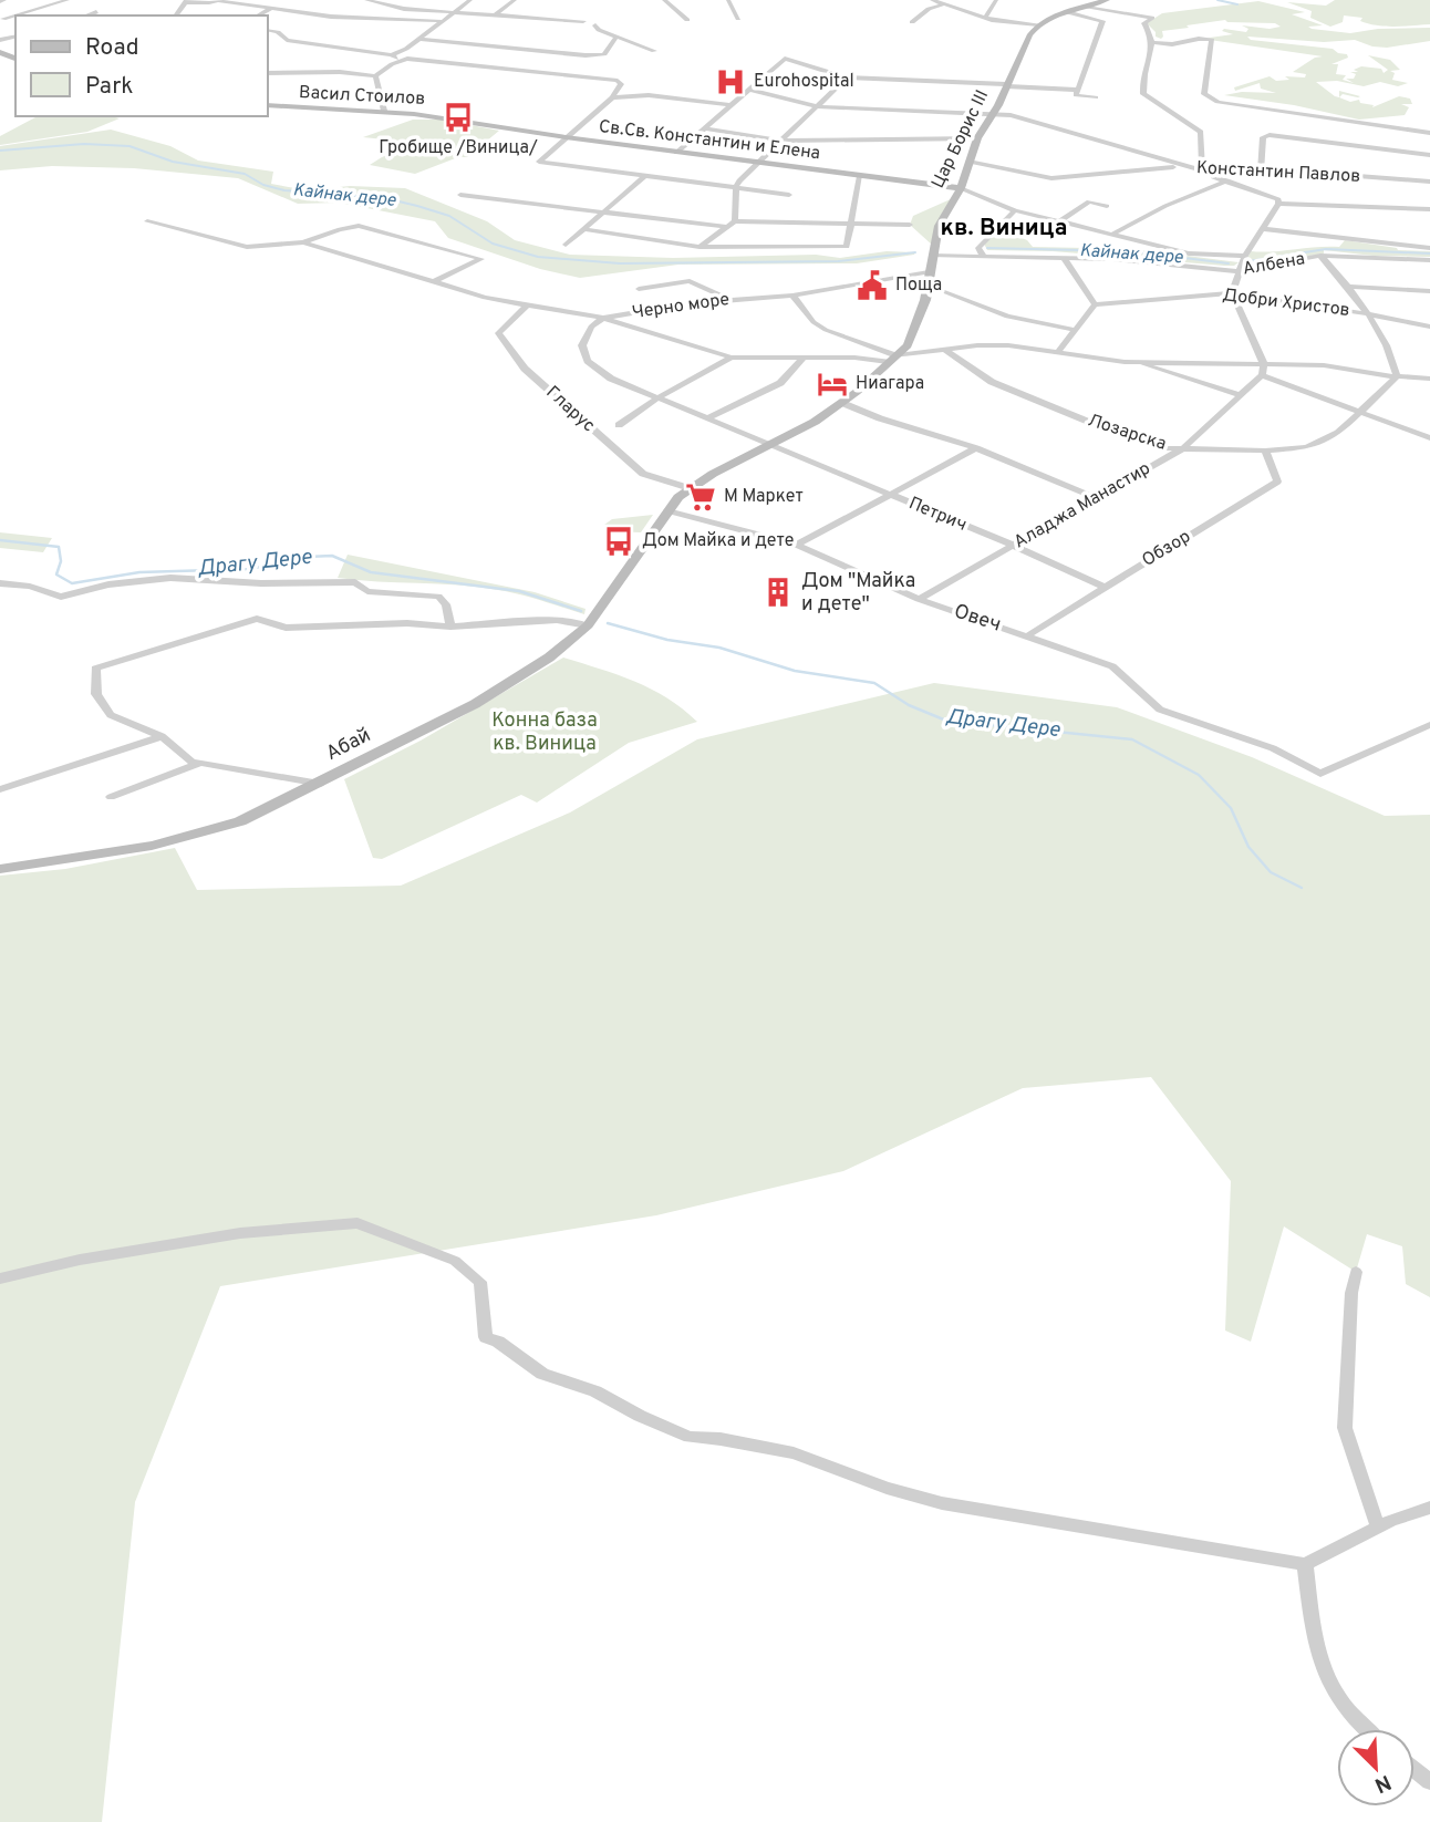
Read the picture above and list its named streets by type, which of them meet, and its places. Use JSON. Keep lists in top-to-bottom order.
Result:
{
  "streets": {
    "street": [
      "Васил Стоилов",
      "Цар Борис III",
      "Св.Св. Константин и Елена",
      "Константин Павлов",
      "Албена",
      "Добри Христов",
      "Черно море",
      "Гларус",
      "Лозарска",
      "Аладжа Манастир",
      "Петрич",
      "Обзор",
      "Овеч",
      "Абай"
    ]
  },
  "crossings": [
    ["Васил Стоилов", "Св.Св. Константин и Елена"],
    ["Цар Борис III", "Св.Св. Константин и Елена"],
    ["Цар Борис III", "Константин Павлов"],
    ["Цар Борис III", "Албена"],
    ["Цар Борис III", "Черно море"],
    ["Цар Борис III", "Гларус"],
    ["Цар Борис III", "Петрич"],
    ["Цар Борис III", "Овеч"],
    ["Цар Борис III", "Абай"],
    ["Черно море", "Гларус"],
    ["Черно море", "Петрич"],
    ["Лозарска", "Аладжа Манастир"],
    ["Лозарска", "Обзор"],
    ["Аладжа Манастир", "Петрич"],
    ["Аладжа Манастир", "Овеч"],
    ["Петрич", "Обзор"],
    ["Обзор", "Овеч"]
  ],
  "districts": ["кв. Виница"],
  "water": ["Кайнак дере", "Драгу Дере"],
  "parks": ["Конна база кв. Виница"],
  "places": {
    "hospital": ["Eurohospital"],
    "bus stop": ["Гробище /Виница/", "Дом Майка и дете"],
    "public building": ["Поща"],
    "hotel": ["Ниагара"],
    "supermarket": ["М Маркет"],
    "building": ["Дом \"Майка и дете\""]
  },
  "legend": ["Road", "Park"],
  "north": "bottom right"
}
